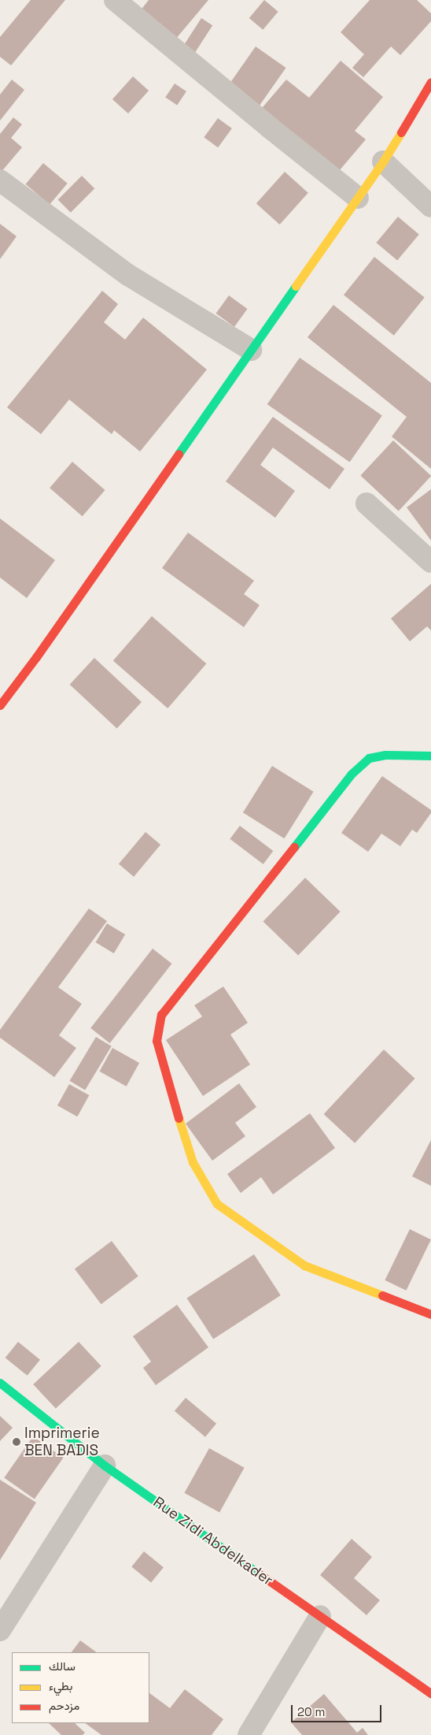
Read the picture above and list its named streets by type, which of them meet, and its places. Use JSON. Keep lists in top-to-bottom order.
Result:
{
  "streets": {
    "street": ["Rue Zidi Abdelkader"]
  },
  "places": ["Imprimerie BEN BADIS"],
  "legend": ["سالك", "بطيء", "مزدحم"],
  "scale_bar": "20 m"
}
